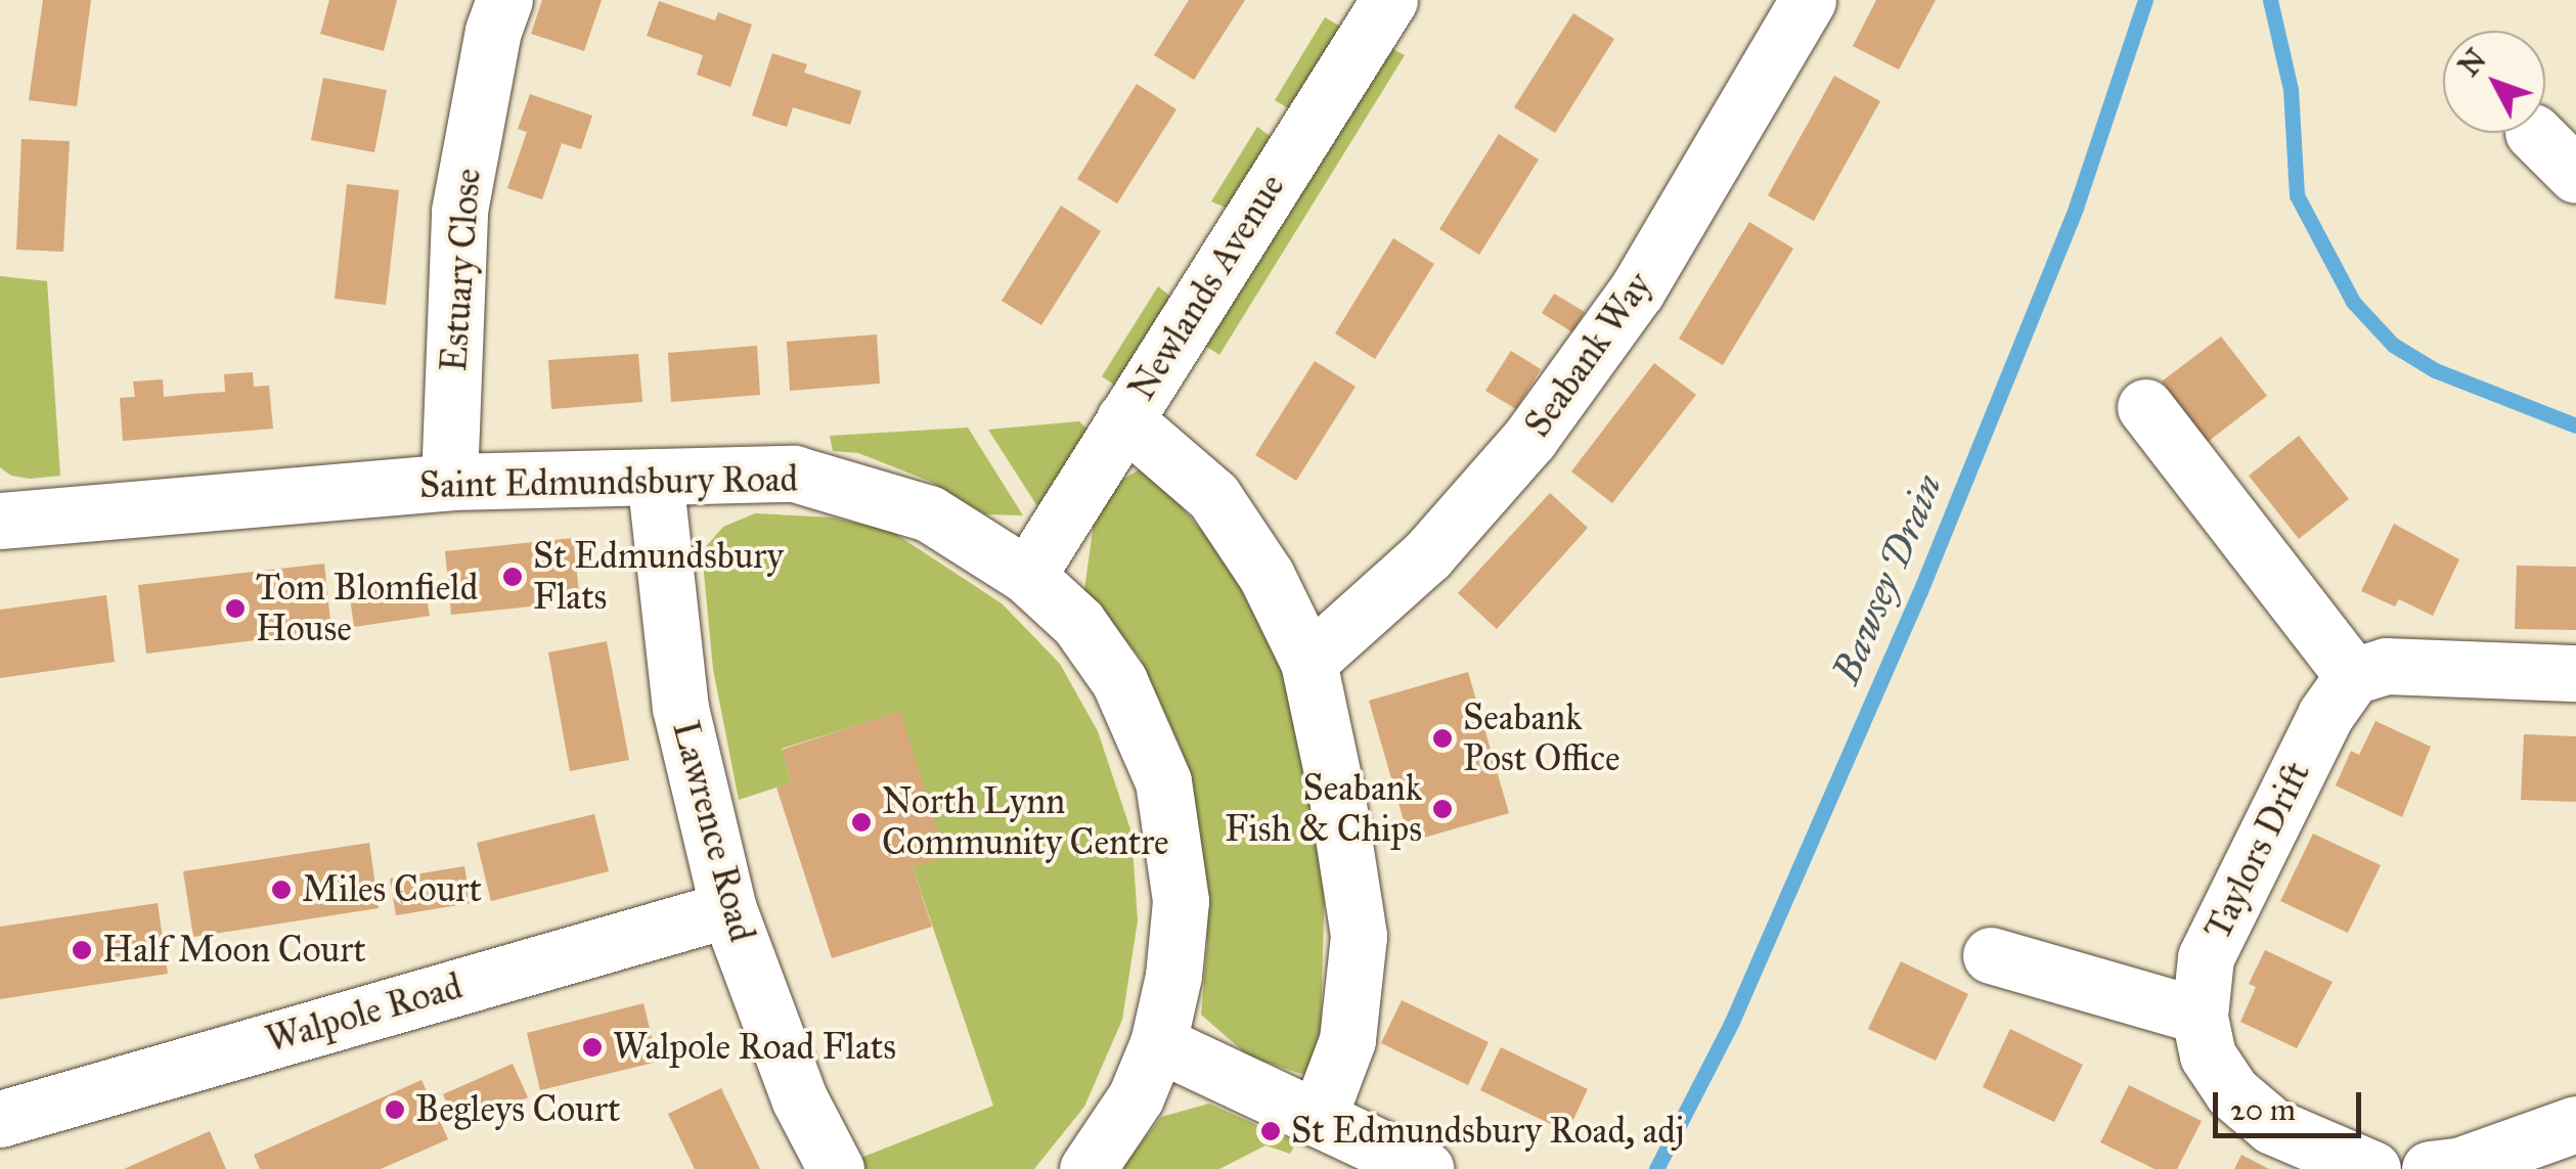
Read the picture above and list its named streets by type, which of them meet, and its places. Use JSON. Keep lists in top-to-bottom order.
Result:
{
  "streets": {
    "street": [
      "Estuary Close",
      "Newlands Avenue",
      "Seabank Way",
      "Saint Edmundsbury Road",
      "Lawrence Road",
      "Taylors Drift",
      "Walpole Road"
    ]
  },
  "crossings": [
    ["Estuary Close", "Saint Edmundsbury Road"],
    ["Newlands Avenue", "Saint Edmundsbury Road"],
    ["Saint Edmundsbury Road", "Lawrence Road"],
    ["Lawrence Road", "Walpole Road"]
  ],
  "water": ["Bawsey Drain"],
  "places": [
    "St Edmundsbury Flats",
    "Tom Blomfield House",
    "Seabank Post Office",
    "Seabank Fish & Chips",
    "North Lynn Community Centre",
    "Miles Court",
    "Half Moon Court",
    "Walpole Road Flats",
    "Begleys Court",
    "St Edmundsbury Road, adj"
  ],
  "scale_bar": "20 m",
  "north": "top left"
}
